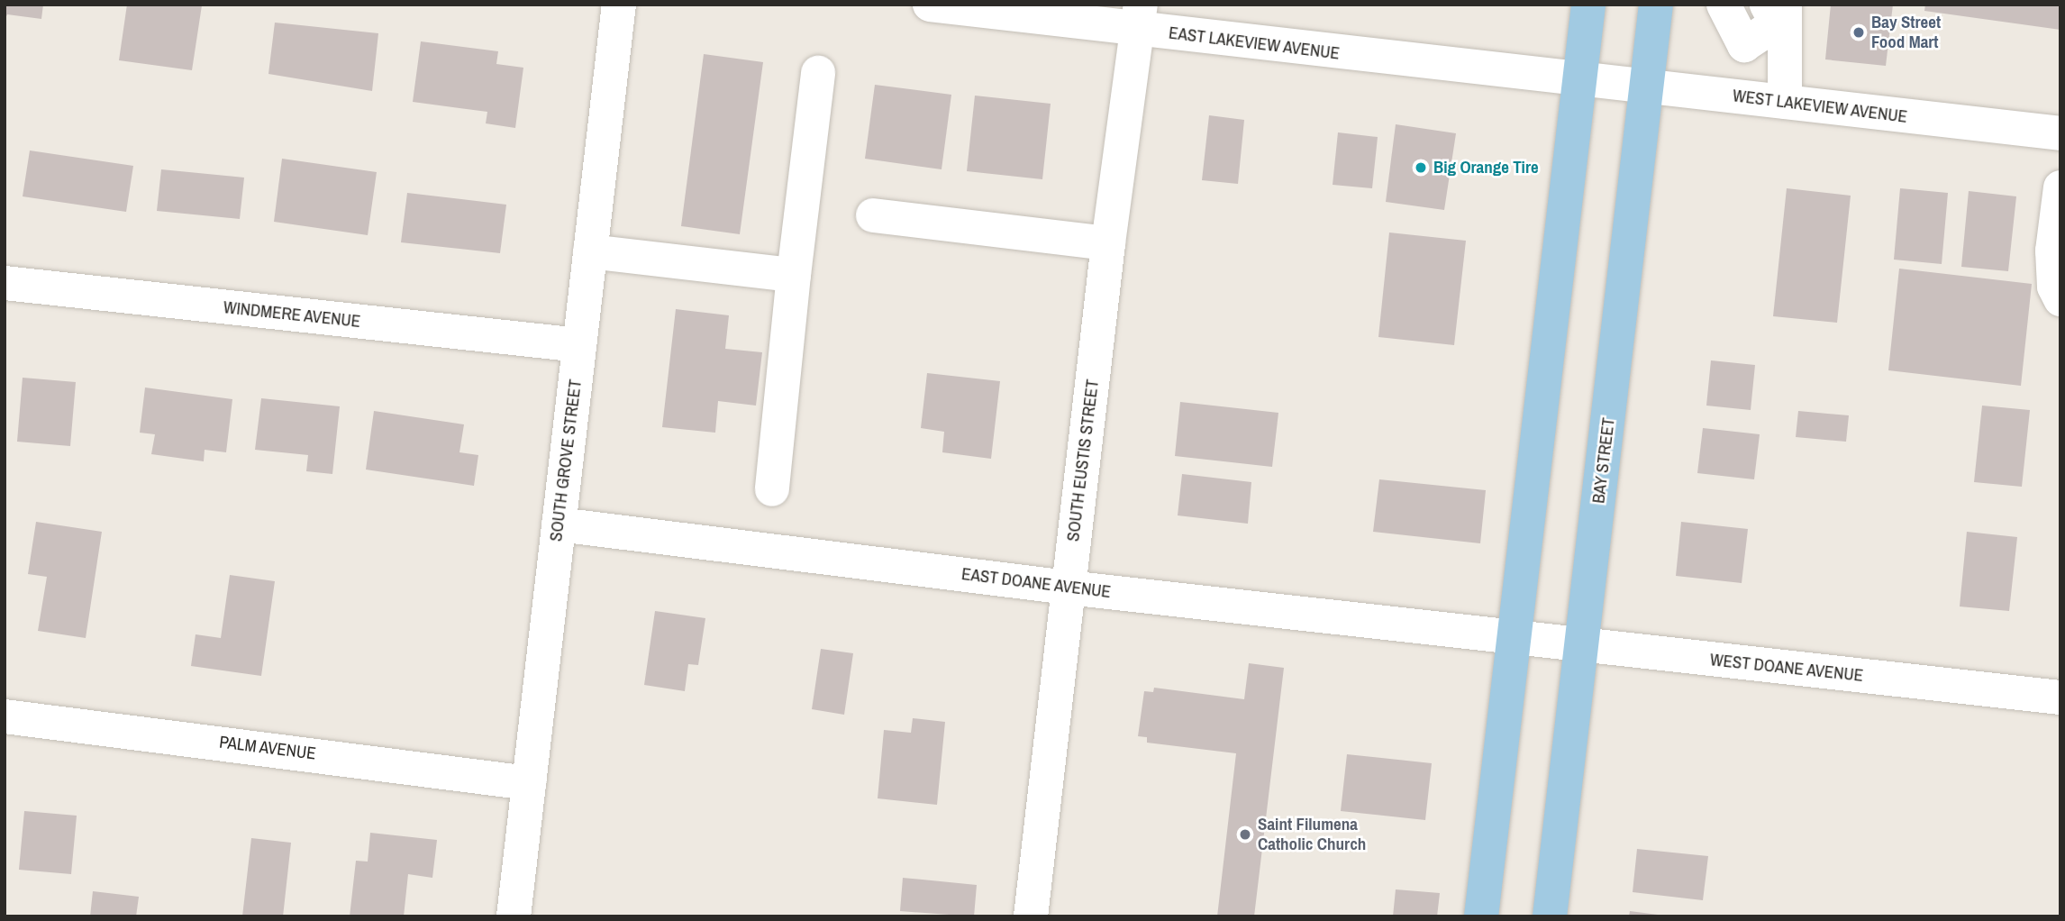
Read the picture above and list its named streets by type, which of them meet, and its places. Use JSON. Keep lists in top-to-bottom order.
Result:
{
  "streets": {
    "main road": ["BAY STREET"],
    "street": [
      "EAST LAKEVIEW AVENUE",
      "WEST LAKEVIEW AVENUE",
      "WINDMERE AVENUE",
      "SOUTH GROVE STREET",
      "SOUTH EUSTIS STREET",
      "EAST DOANE AVENUE",
      "WEST DOANE AVENUE",
      "PALM AVENUE"
    ]
  },
  "crossings": [
    ["EAST LAKEVIEW AVENUE", "WEST LAKEVIEW AVENUE"],
    ["EAST LAKEVIEW AVENUE", "SOUTH EUSTIS STREET"],
    ["WEST LAKEVIEW AVENUE", "BAY STREET"],
    ["WINDMERE AVENUE", "SOUTH GROVE STREET"],
    ["SOUTH GROVE STREET", "EAST DOANE AVENUE"],
    ["SOUTH GROVE STREET", "PALM AVENUE"],
    ["SOUTH EUSTIS STREET", "EAST DOANE AVENUE"],
    ["BAY STREET", "WEST DOANE AVENUE"],
    ["EAST DOANE AVENUE", "WEST DOANE AVENUE"]
  ],
  "places": ["Bay Street Food Mart", "Big Orange Tire", "Saint Filumena Catholic Church"]
}
